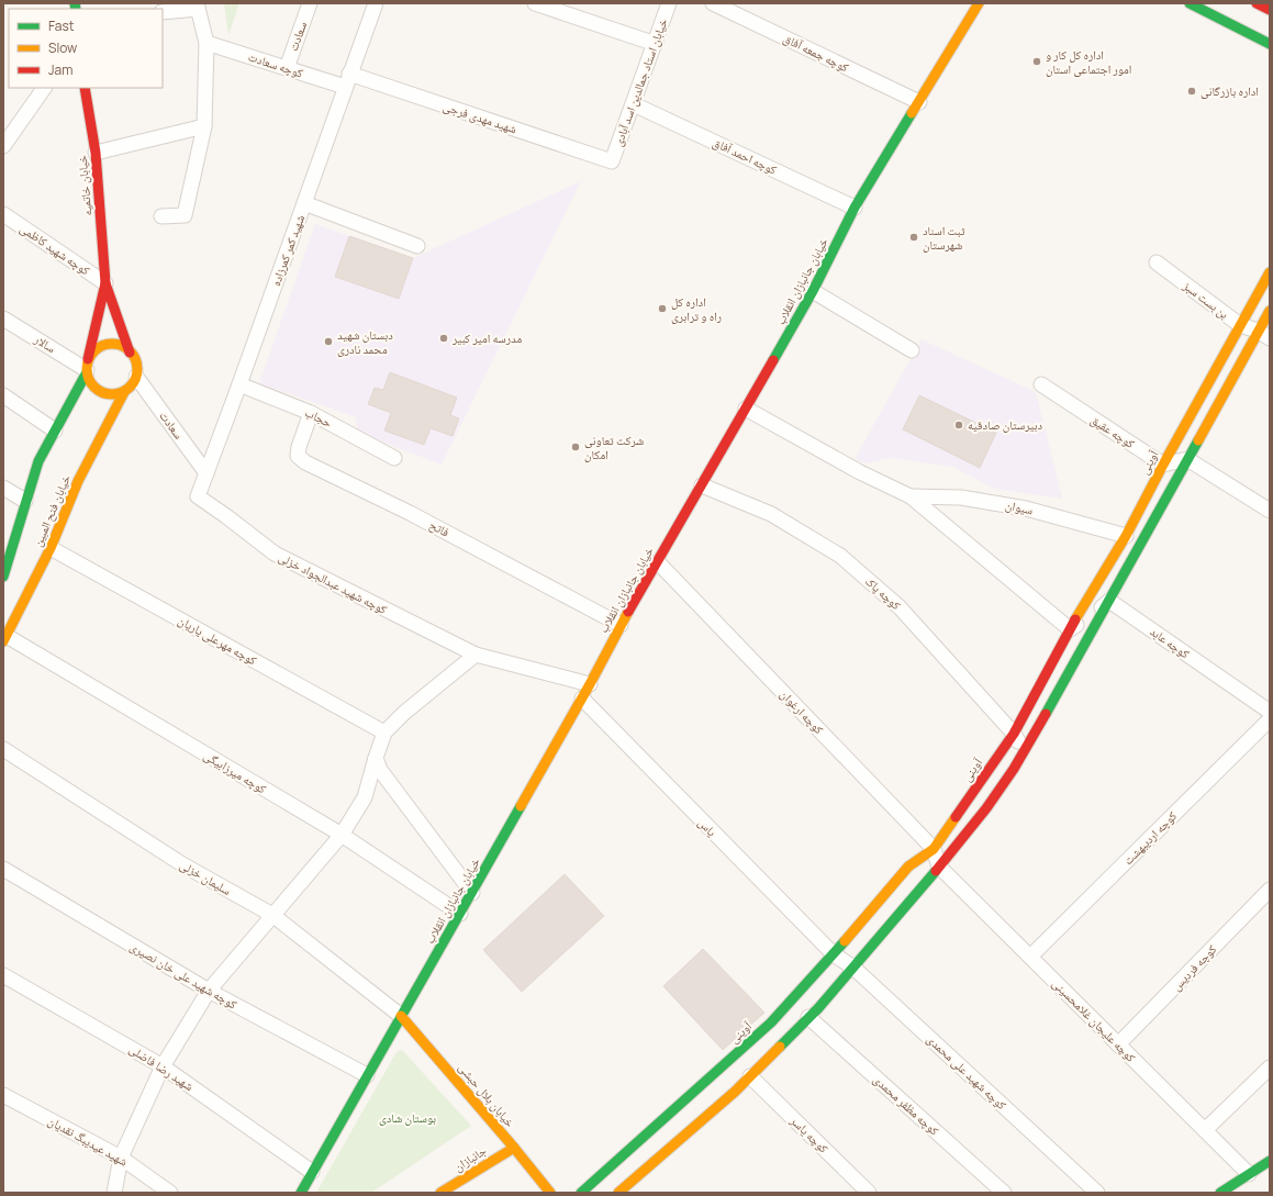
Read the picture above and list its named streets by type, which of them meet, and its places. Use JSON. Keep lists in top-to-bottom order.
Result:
{
  "streets": {
    "street": [
      "سعادت",
      "کوچه جمعه آفاق",
      "کوچه سعادت",
      "خیابان استاد جمالدین اسد آبادی",
      "شهید مهدی فرجی",
      "کوچه احمد آفاق",
      "خیابان خاتمیه",
      "کوچه شهید کاظمی",
      "شهید کمر کمرزاده",
      "خیابان جانبازان انقلاب",
      "بن بست سبز",
      "سالار",
      "حجاب",
      "کوچه عقیق",
      "آوینی",
      "سیوان",
      "خیابان فتح المبین",
      "فاتح",
      "کوچه شهید عبدالجواد خزلی",
      "کوچه پاک",
      "کوچه مهرعلی یاریان",
      "کوچه عابد",
      "کوچه ارغوان",
      "کوچه میرزابیگی",
      "یاس",
      "کوچه اردیبهشت",
      "سلیمان خزلی",
      "کوچه فردیس",
      "کوچه شهید علی خان نصیری",
      "کوچه علیجان غلامحسینی",
      "شهید رضا فاضلی",
      "کوچه شهید علی محمدی",
      "خیابان بلال حبشی",
      "کوچه مظفر محمدی",
      "کوچه یاسر",
      "شهید عیدیبگ نقدیان",
      "جانبازان"
    ]
  },
  "crossings": [
    ["سعادت", "کوچه سعادت"],
    ["سعادت", "خیابان خاتمیه"],
    ["سعادت", "شهید کمر کمرزاده"],
    ["سعادت", "سالار"],
    ["سعادت", "خیابان فتح المبین"],
    ["کوچه جمعه آفاق", "خیابان جانبازان انقلاب"],
    ["کوچه سعادت", "شهید مهدی فرجی"],
    ["کوچه سعادت", "شهید کمر کمرزاده"],
    ["خیابان استاد جمالدین اسد آبادی", "شهید مهدی فرجی"],
    ["خیابان استاد جمالدین اسد آبادی", "کوچه احمد آفاق"],
    ["شهید مهدی فرجی", "شهید کمر کمرزاده"],
    ["کوچه احمد آفاق", "خیابان جانبازان انقلاب"],
    ["خیابان خاتمیه", "کوچه شهید کاظمی"],
    ["خیابان خاتمیه", "سالار"],
    ["خیابان خاتمیه", "خیابان فتح المبین"],
    ["شهید کمر کمرزاده", "حجاب"],
    ["شهید کمر کمرزاده", "کوچه شهید عبدالجواد خزلی"],
    ["خیابان جانبازان انقلاب", "فاتح"],
    ["خیابان جانبازان انقلاب", "کوچه شهید عبدالجواد خزلی"],
    ["خیابان جانبازان انقلاب", "کوچه پاک"],
    ["خیابان جانبازان انقلاب", "کوچه ارغوان"],
    ["خیابان جانبازان انقلاب", "کوچه میرزابیگی"],
    ["خیابان جانبازان انقلاب", "یاس"],
    ["خیابان جانبازان انقلاب", "سلیمان خزلی"],
    ["خیابان جانبازان انقلاب", "کوچه شهید علی خان نصیری"],
    ["خیابان جانبازان انقلاب", "شهید رضا فاضلی"],
    ["خیابان جانبازان انقلاب", "خیابان بلال حبشی"],
    ["بن بست سبز", "آوینی"],
    ["سالار", "خیابان فتح المبین"],
    ["حجاب", "فاتح"],
    ["کوچه عقیق", "آوینی"],
    ["آوینی", "سیوان"],
    ["آوینی", "کوچه پاک"],
    ["آوینی", "کوچه ارغوان"],
    ["آوینی", "یاس"],
    ["آوینی", "کوچه شهید علی محمدی"],
    ["خیابان فتح المبین", "کوچه مهرعلی یاریان"],
    ["خیابان فتح المبین", "کوچه میرزابیگی"],
    ["کوچه ارغوان", "کوچه علیجان غلامحسینی"],
    ["یاس", "کوچه شهید علی محمدی"],
    ["کوچه اردیبهشت", "کوچه علیجان غلامحسینی"],
    ["سلیمان خزلی", "خیابان بلال حبشی"],
    ["کوچه فردیس", "کوچه علیجان غلامحسینی"],
    ["خیابان بلال حبشی", "جانبازان"]
  ],
  "parks": ["بوستان شادی"],
  "places": [
    "اداره کل کار و امور اجتماعی استان",
    "اداره بازرگانی",
    "ثبت اسناد شهرستان",
    "اداره کل راه و ترابری",
    "مدرسه امیر کبیر",
    "دبستان شهید محمد نادری",
    "دبیرستان صادقیه",
    "شرکت تعاونی امکان"
  ],
  "legend": ["Fast", "Slow", "Jam"]
}
